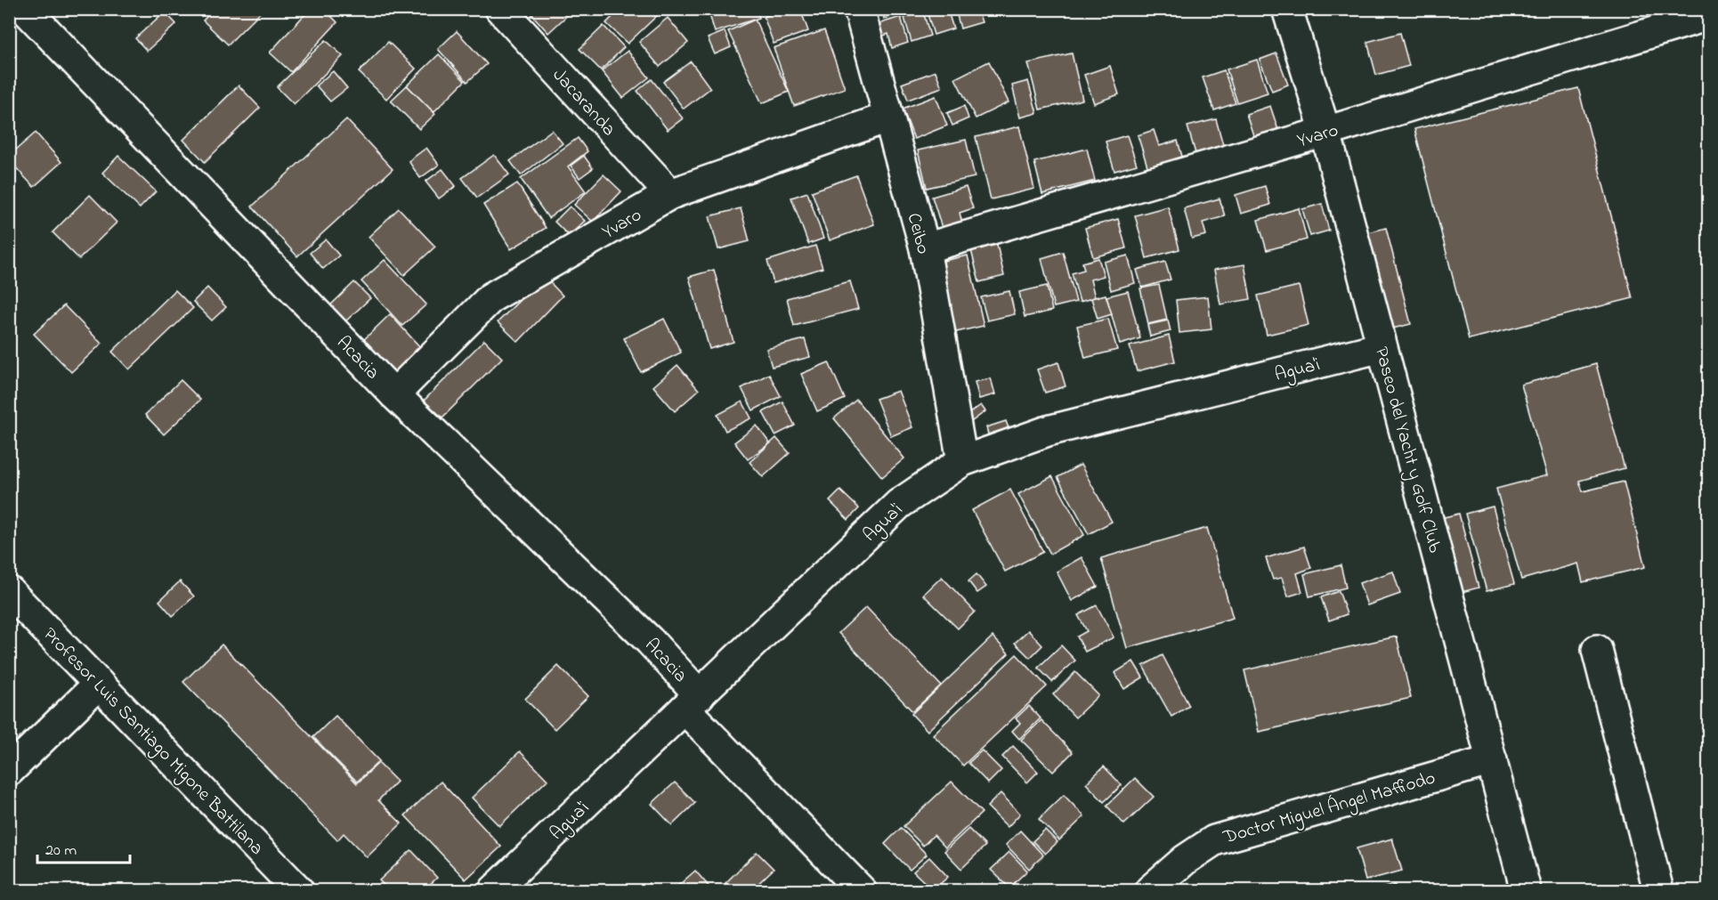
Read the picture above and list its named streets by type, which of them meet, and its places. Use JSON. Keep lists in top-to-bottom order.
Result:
{
  "streets": {
    "street": [
      "Jacaranda",
      "Yvaro",
      "Ceibo",
      "Acacia",
      "Agua'i",
      "Paseo del Yacht y Golf Club",
      "Profesor Luis Santiago Migone Battilana",
      "Doctor Miguel Ángel Maffiodo"
    ]
  },
  "crossings": [
    ["Jacaranda", "Yvaro"],
    ["Yvaro", "Ceibo"],
    ["Yvaro", "Acacia"],
    ["Yvaro", "Paseo del Yacht y Golf Club"],
    ["Ceibo", "Agua'i"],
    ["Acacia", "Agua'i"],
    ["Agua'i", "Paseo del Yacht y Golf Club"],
    ["Paseo del Yacht y Golf Club", "Doctor Miguel Ángel Maffiodo"]
  ],
  "scale_bar": "20 m"
}
